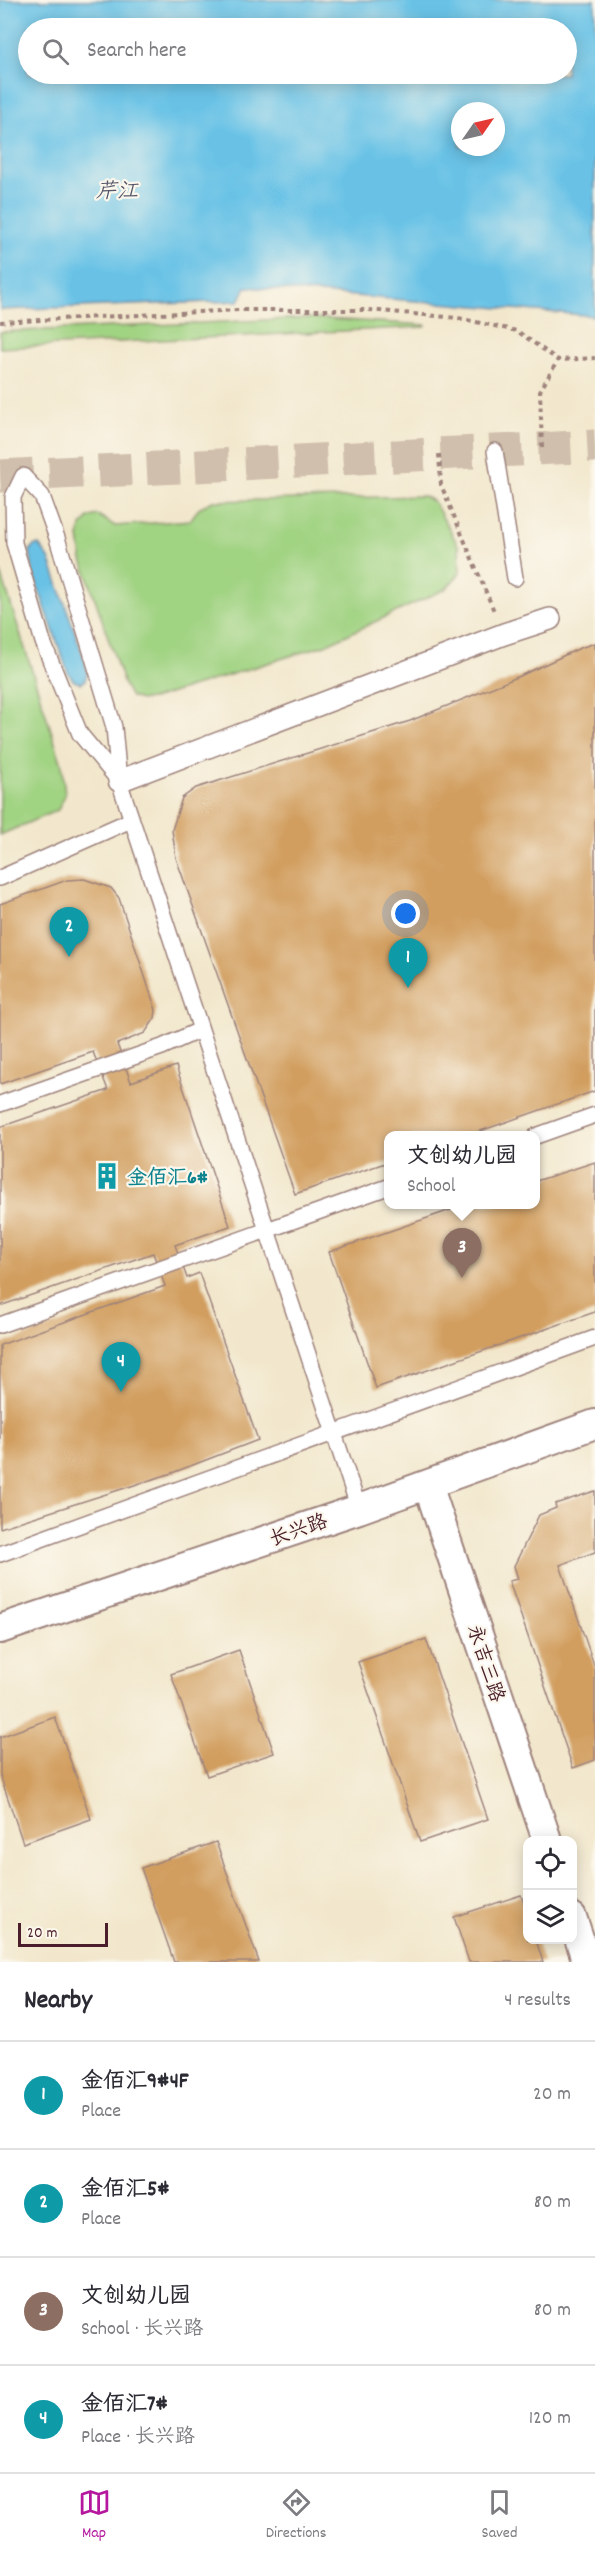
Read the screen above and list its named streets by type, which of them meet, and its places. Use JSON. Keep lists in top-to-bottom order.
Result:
{
  "streets": {
    "street": ["长兴路", "永吉三路"]
  },
  "crossings": [
    ["长兴路", "永吉三路"]
  ],
  "water": ["芹江"],
  "places": {
    "building": ["金佰汇6#"]
  },
  "scale_bar": "20 m",
  "north": "top right",
  "page": {
    "search": "Search here",
    "pins": [
      "2",
      "1",
      "3",
      "4"
    ],
    "popup": ["文创幼儿园", "School"],
    "scale": "20 m",
    "heading": ["Nearby", "4 results"],
    "list": [
      {
        "mark": "1",
        "name": "金佰汇9#4F",
        "note": "Place",
        "value": "20 m"
      },
      {
        "mark": "2",
        "name": "金佰汇5#",
        "note": "Place",
        "value": "80 m"
      },
      {
        "mark": "3",
        "name": "文创幼儿园",
        "note": "School · 长兴路",
        "value": "80 m"
      },
      {
        "mark": "4",
        "name": "金佰汇7#",
        "note": "Place · 长兴路",
        "value": "120 m"
      }
    ],
    "nav": ["Map", "Directions", "Saved"]
  }
}
